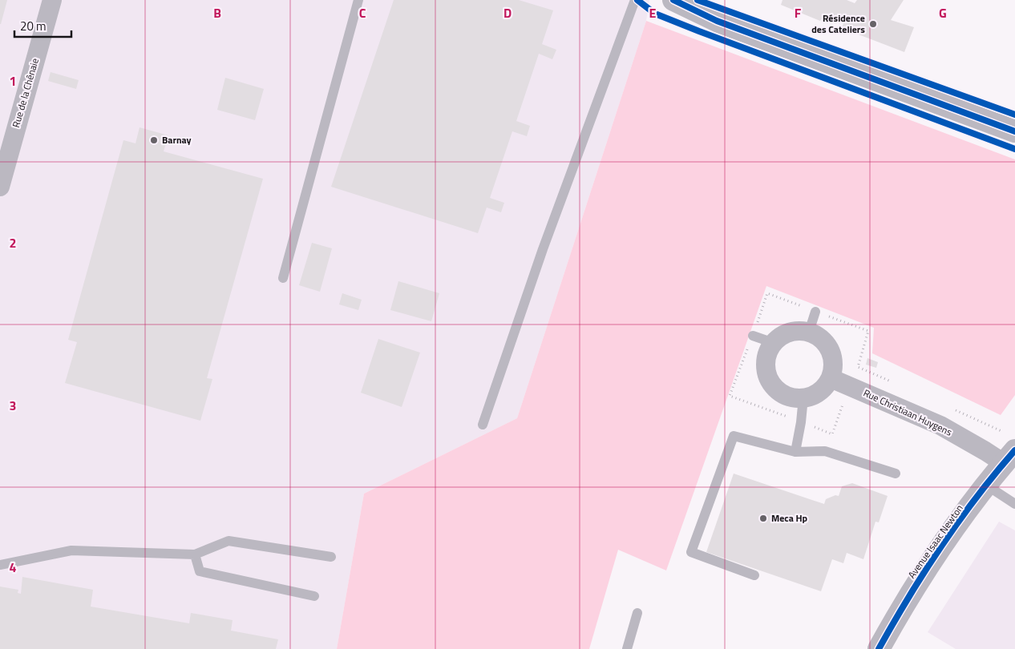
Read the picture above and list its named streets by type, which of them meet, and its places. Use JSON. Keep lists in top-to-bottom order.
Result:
{
  "streets": {
    "street": ["Rue de la Chênaie", "Rue Christiaan Huygens", "Avenue Isaac Newton"]
  },
  "crossings": [
    ["Rue Christiaan Huygens", "Avenue Isaac Newton"]
  ],
  "places": ["Résidence des Cateliers", "Barnay", "Meca Hp"],
  "scale_bar": "20 m",
  "grid": {
    "columns": [
      "B",
      "C",
      "D",
      "E",
      "F",
      "G"
    ],
    "rows": [
      "1",
      "2",
      "3",
      "4"
    ]
  }
}
